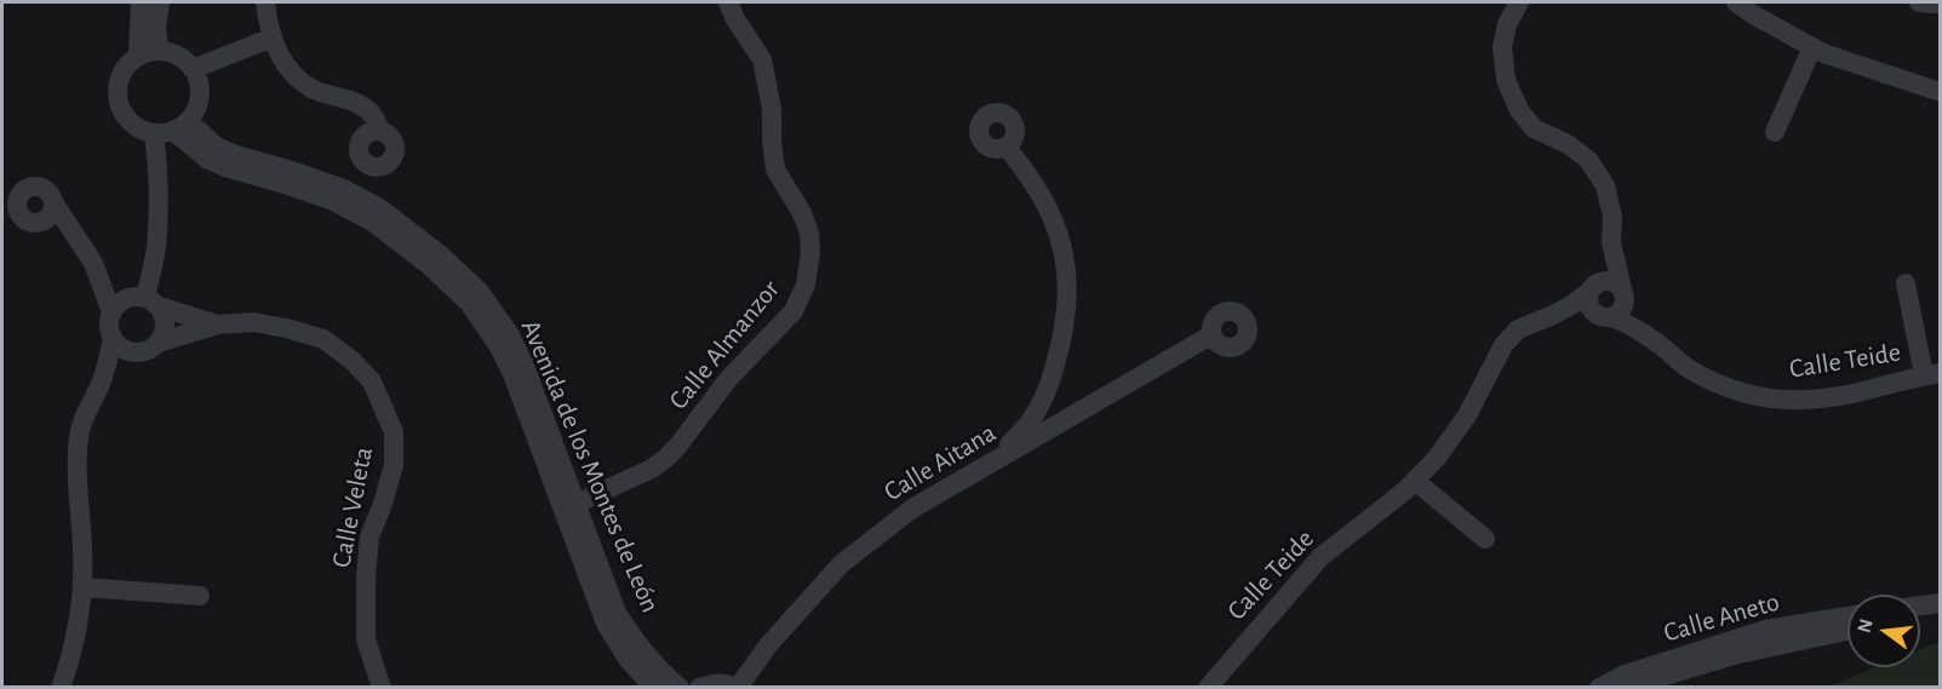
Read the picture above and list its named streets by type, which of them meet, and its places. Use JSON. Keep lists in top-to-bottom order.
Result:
{
  "streets": {
    "street": [
      "Calle Almanzor",
      "Calle Teide",
      "Calle Aitana",
      "Avenida de los Montes de León",
      "Calle Veleta",
      "Calle Aneto"
    ]
  },
  "crossings": [
    ["Calle Almanzor", "Avenida de los Montes de León"]
  ],
  "north": "left"
}
